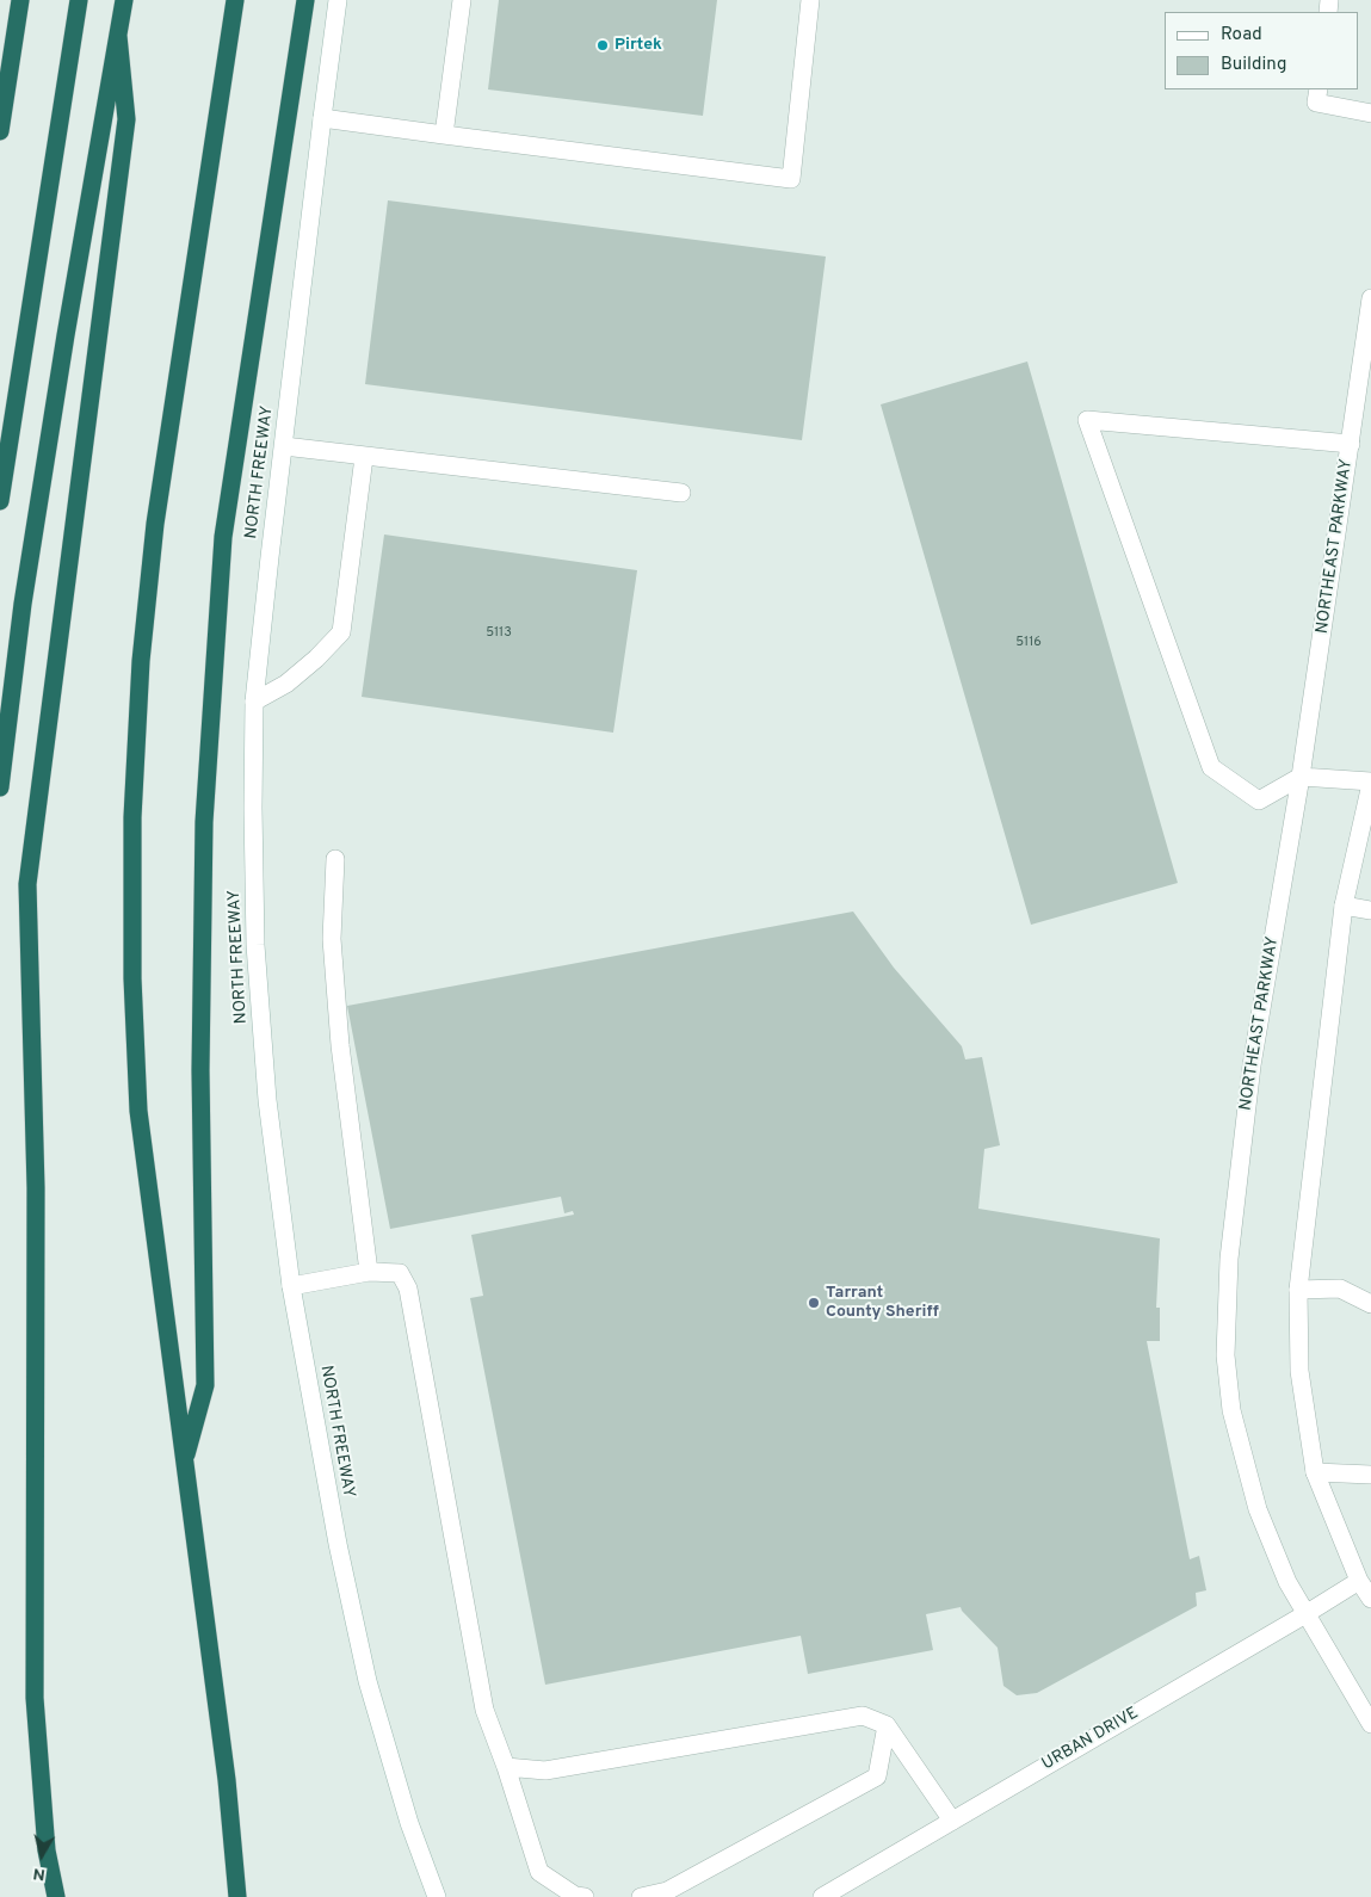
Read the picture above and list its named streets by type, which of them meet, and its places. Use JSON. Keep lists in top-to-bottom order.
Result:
{
  "streets": {
    "street": ["NORTH FREEWAY", "NORTHEAST PARKWAY", "URBAN DRIVE"]
  },
  "crossings": [
    ["NORTHEAST PARKWAY", "URBAN DRIVE"]
  ],
  "places": ["Pirtek", "Tarrant County Sheriff"],
  "house_numbers": ["5113", "5116"],
  "legend": ["Road", "Building"],
  "north": "bottom"
}
